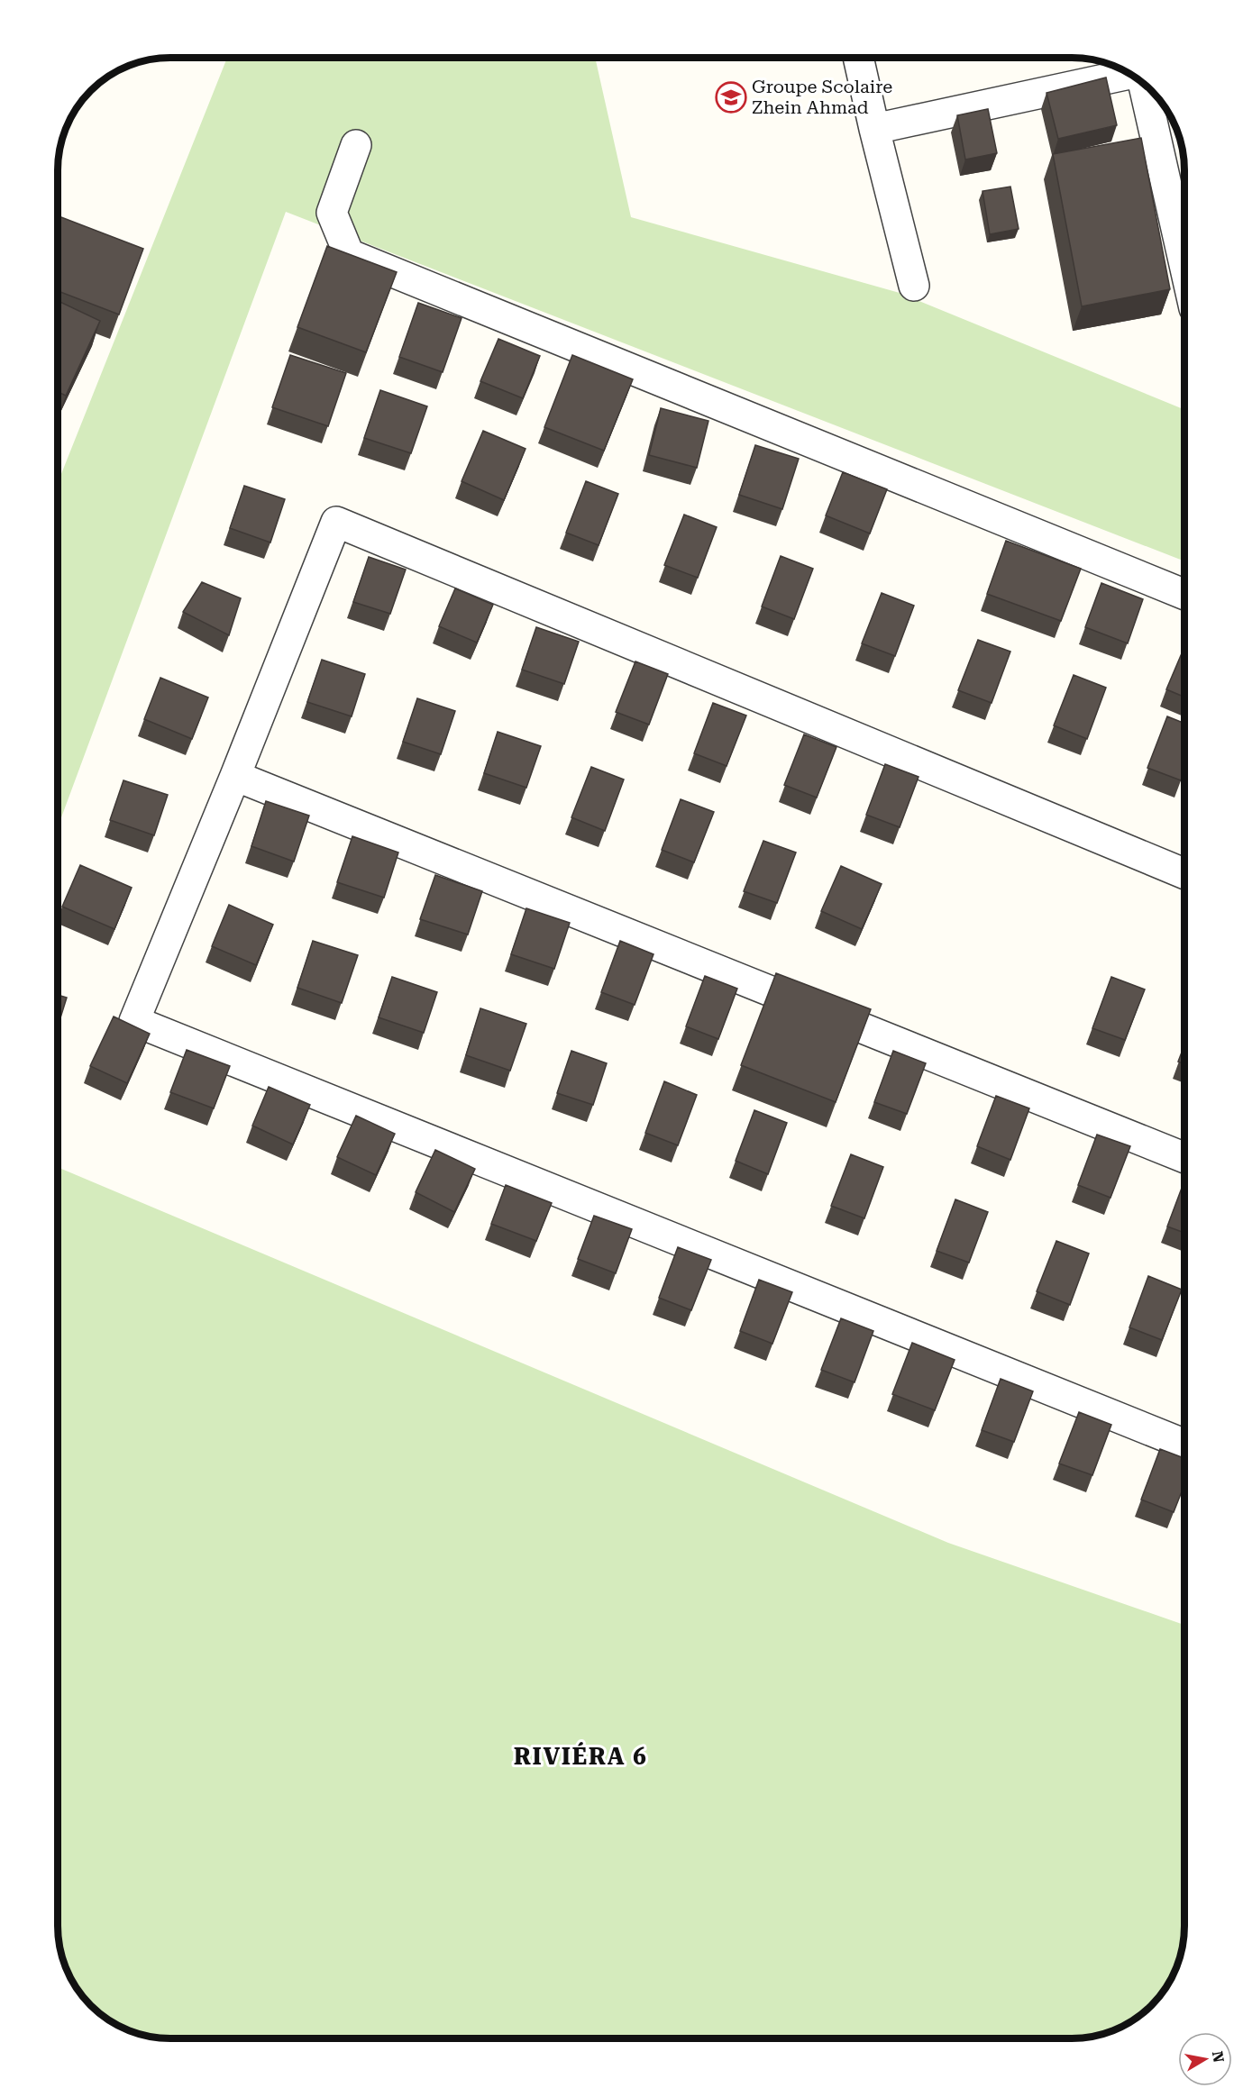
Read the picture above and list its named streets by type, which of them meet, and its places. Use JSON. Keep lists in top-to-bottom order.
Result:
{
  "districts": ["RIVIÉRA 6"],
  "places": {
    "school or university": ["Groupe Scolaire Zhein Ahmad"]
  },
  "north": "right"
}
